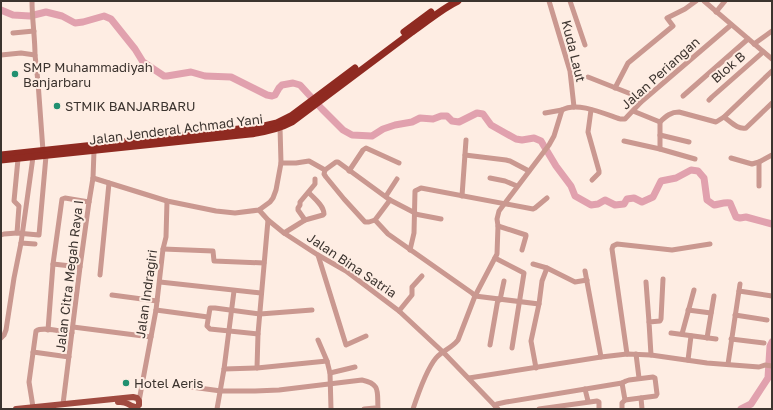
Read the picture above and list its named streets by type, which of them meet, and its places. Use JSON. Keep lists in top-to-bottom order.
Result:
{
  "streets": {
    "highway": ["Jalan Jenderal Achmad Yani"],
    "street": [
      "Kuda Laut",
      "Blok B",
      "Jalan Periangan",
      "Jalan Bina Satria",
      "Jalan Citra Megah Raya I",
      "Jalan Indragiri"
    ]
  },
  "crossings": [
    ["Kuda Laut", "Jalan Periangan"],
    ["Jalan Jenderal Achmad Yani", "Jalan Citra Megah Raya I"]
  ],
  "places": ["SMP Muhammadiyah Banjarbaru", "STMIK BANJARBARU", "Hotel Aeris"]
}
